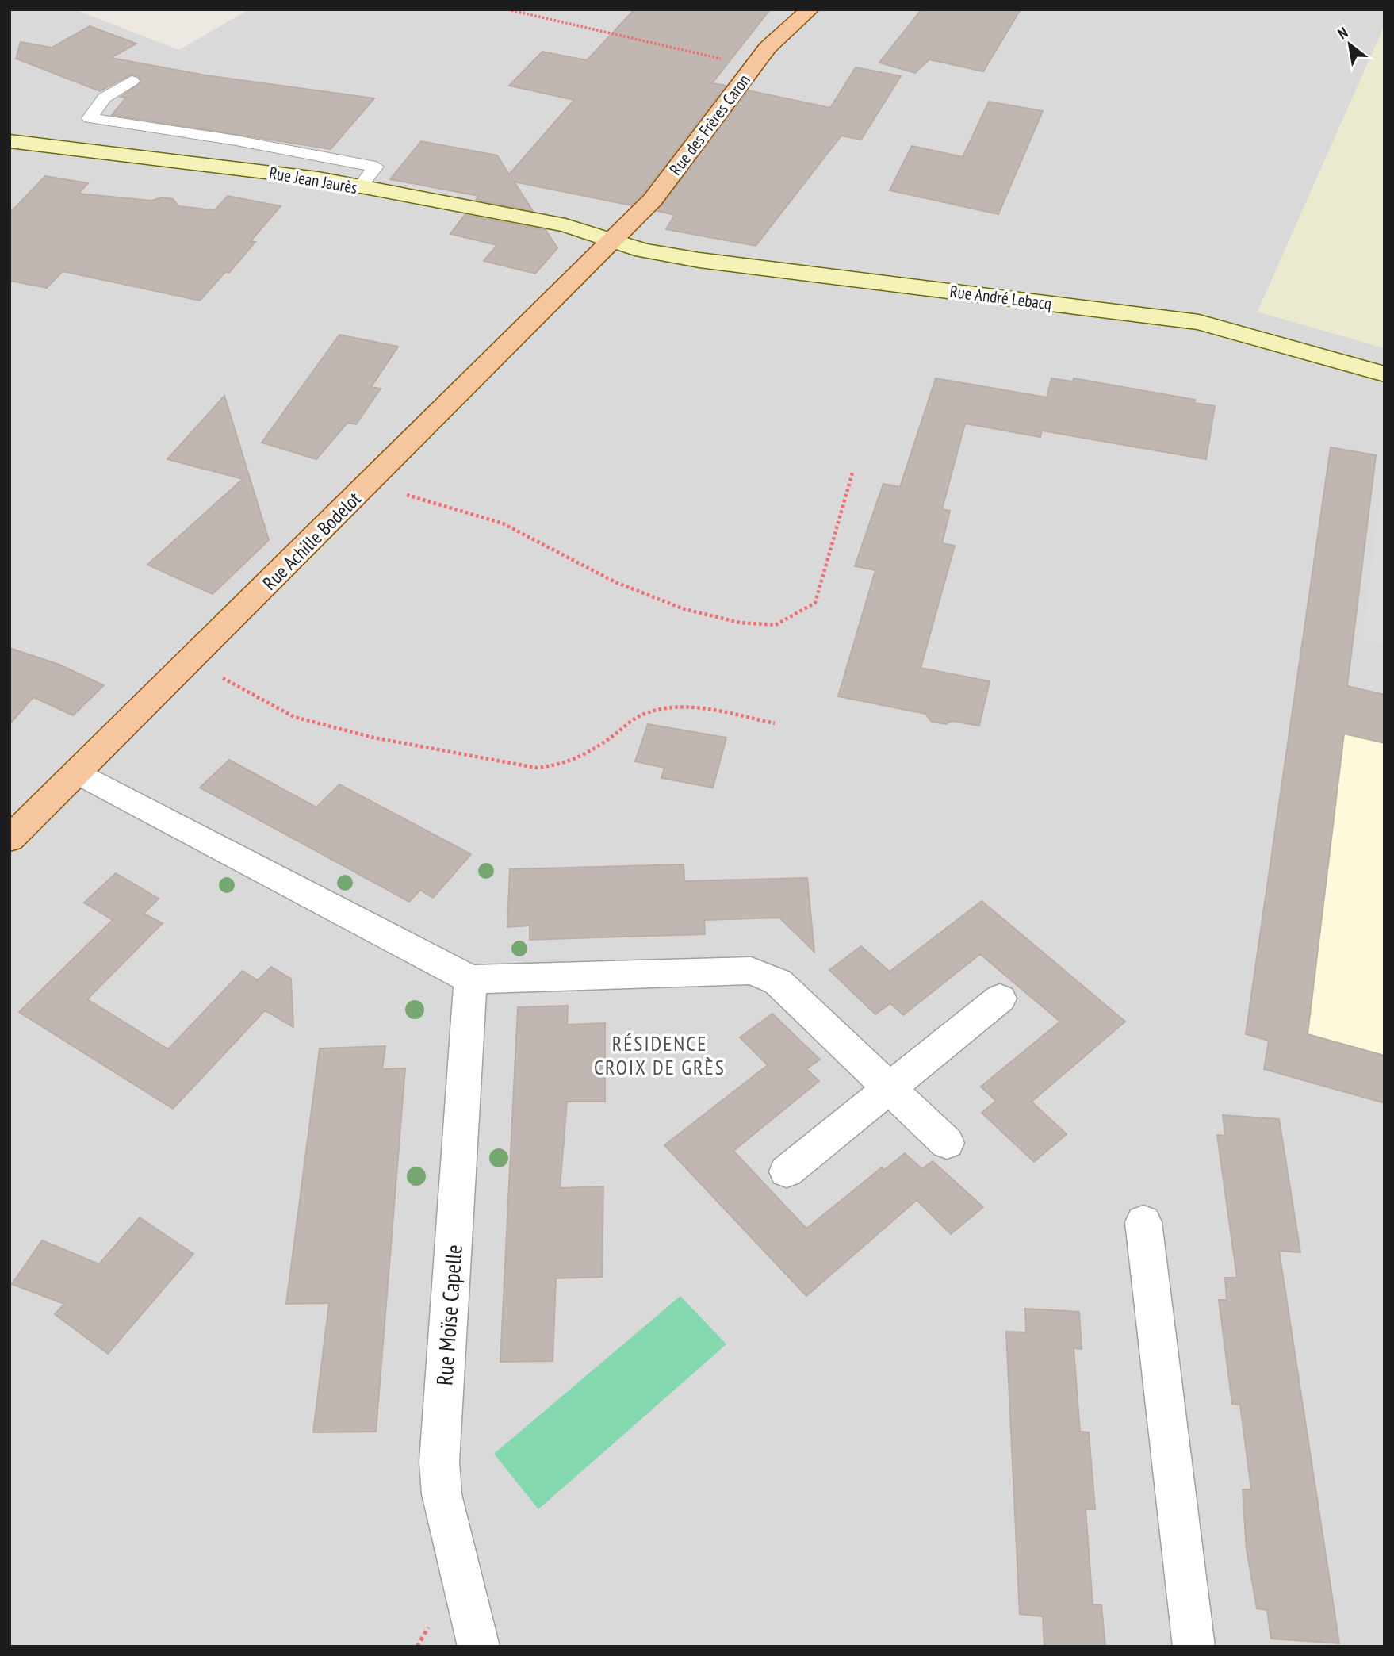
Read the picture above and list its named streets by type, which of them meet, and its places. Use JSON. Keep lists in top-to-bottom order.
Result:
{
  "streets": {
    "main road": [
      "Rue des Frères Caron",
      "Rue Jean Jaurès",
      "Rue André Lebacq",
      "Rue Achille Bodelot"
    ],
    "street": ["Rue Moïse Capelle"]
  },
  "crossings": [
    ["Rue des Frères Caron", "Rue Jean Jaurès"],
    ["Rue des Frères Caron", "Rue André Lebacq"],
    ["Rue des Frères Caron", "Rue Achille Bodelot"],
    ["Rue Jean Jaurès", "Rue André Lebacq"],
    ["Rue Jean Jaurès", "Rue Achille Bodelot"],
    ["Rue André Lebacq", "Rue Achille Bodelot"]
  ],
  "districts": ["RÉSIDENCE CROIX DE GRÈS"],
  "north": "top left"
}
